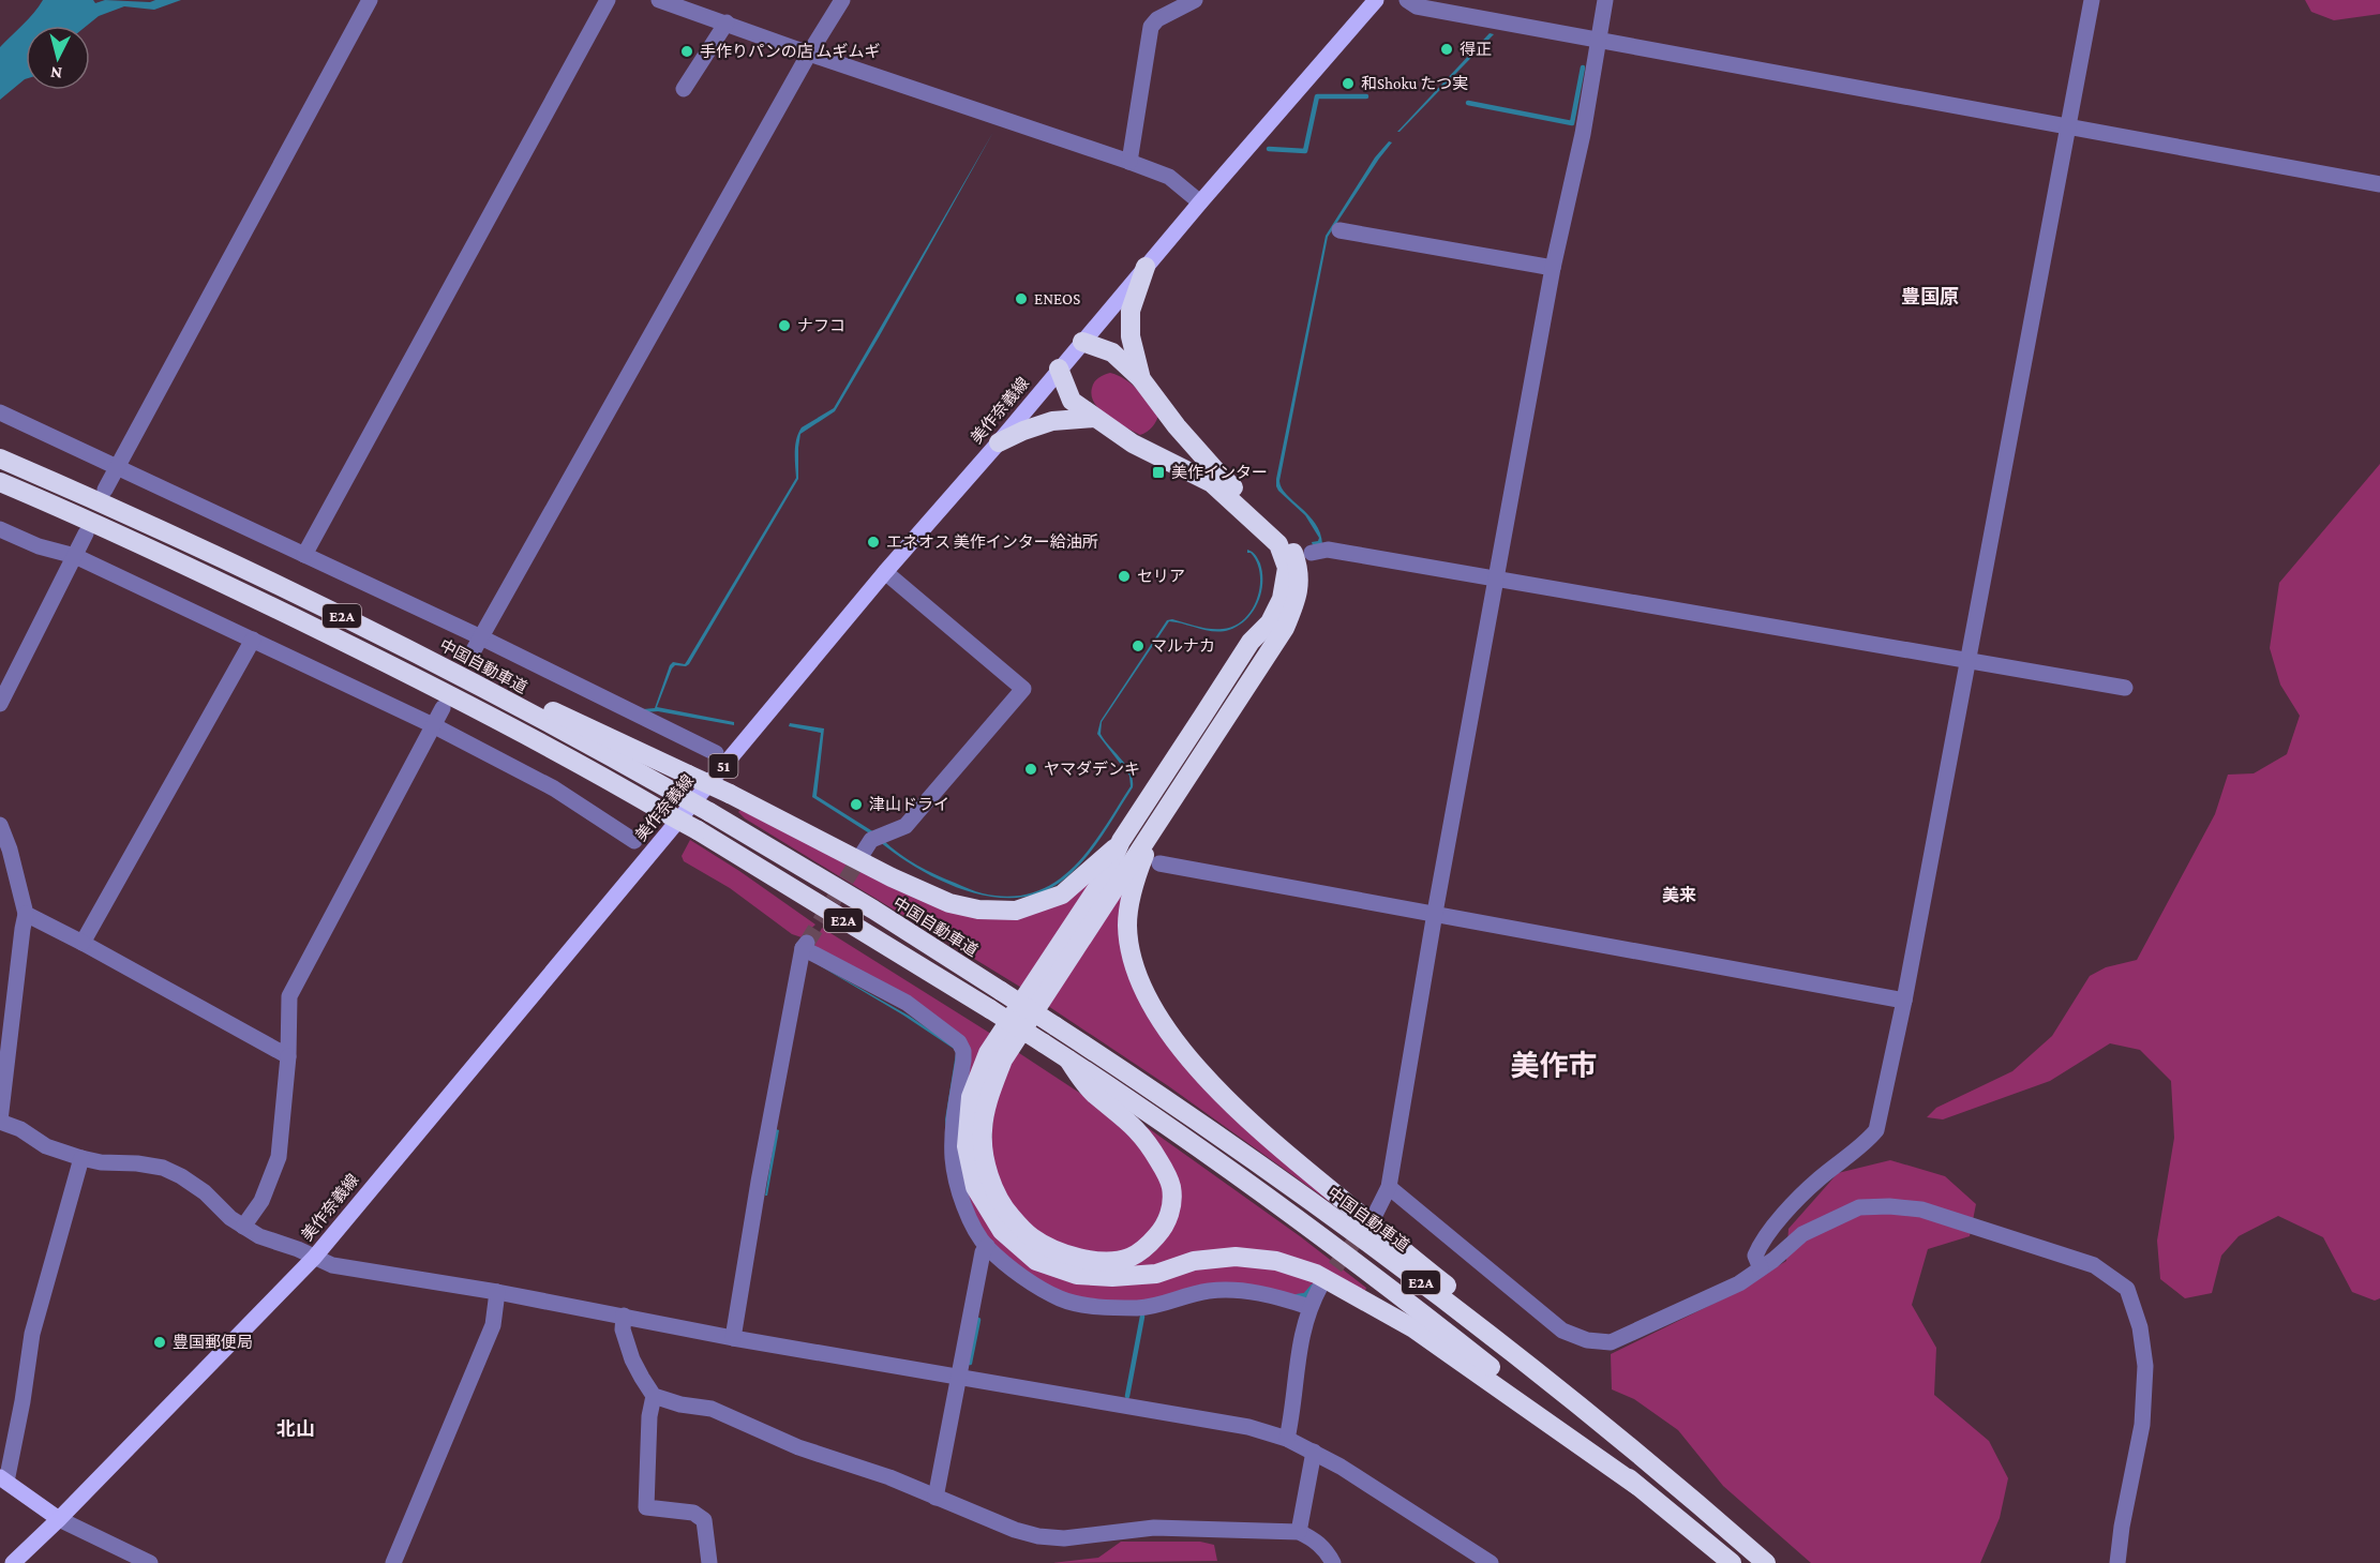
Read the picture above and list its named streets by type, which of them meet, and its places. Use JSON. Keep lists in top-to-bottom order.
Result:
{
  "streets": {
    "highway": ["E2A", "中国自動車道"],
    "main road": ["美作奈義線", "51"]
  },
  "districts": [
    "豊国原",
    "美来",
    "美作市",
    "北山"
  ],
  "places": {
    "other": [
      "得正",
      "手作りパンの店 ムギムギ",
      "和Shoku たつ実",
      "ENEOS",
      "ナフコ",
      "エネオス 美作インター給油所",
      "セリア",
      "マルナカ",
      "ヤマダデンキ",
      "津山ドライ",
      "豊国郵便局"
    ],
    "transit": ["美作インター"]
  },
  "north": "bottom"
}
